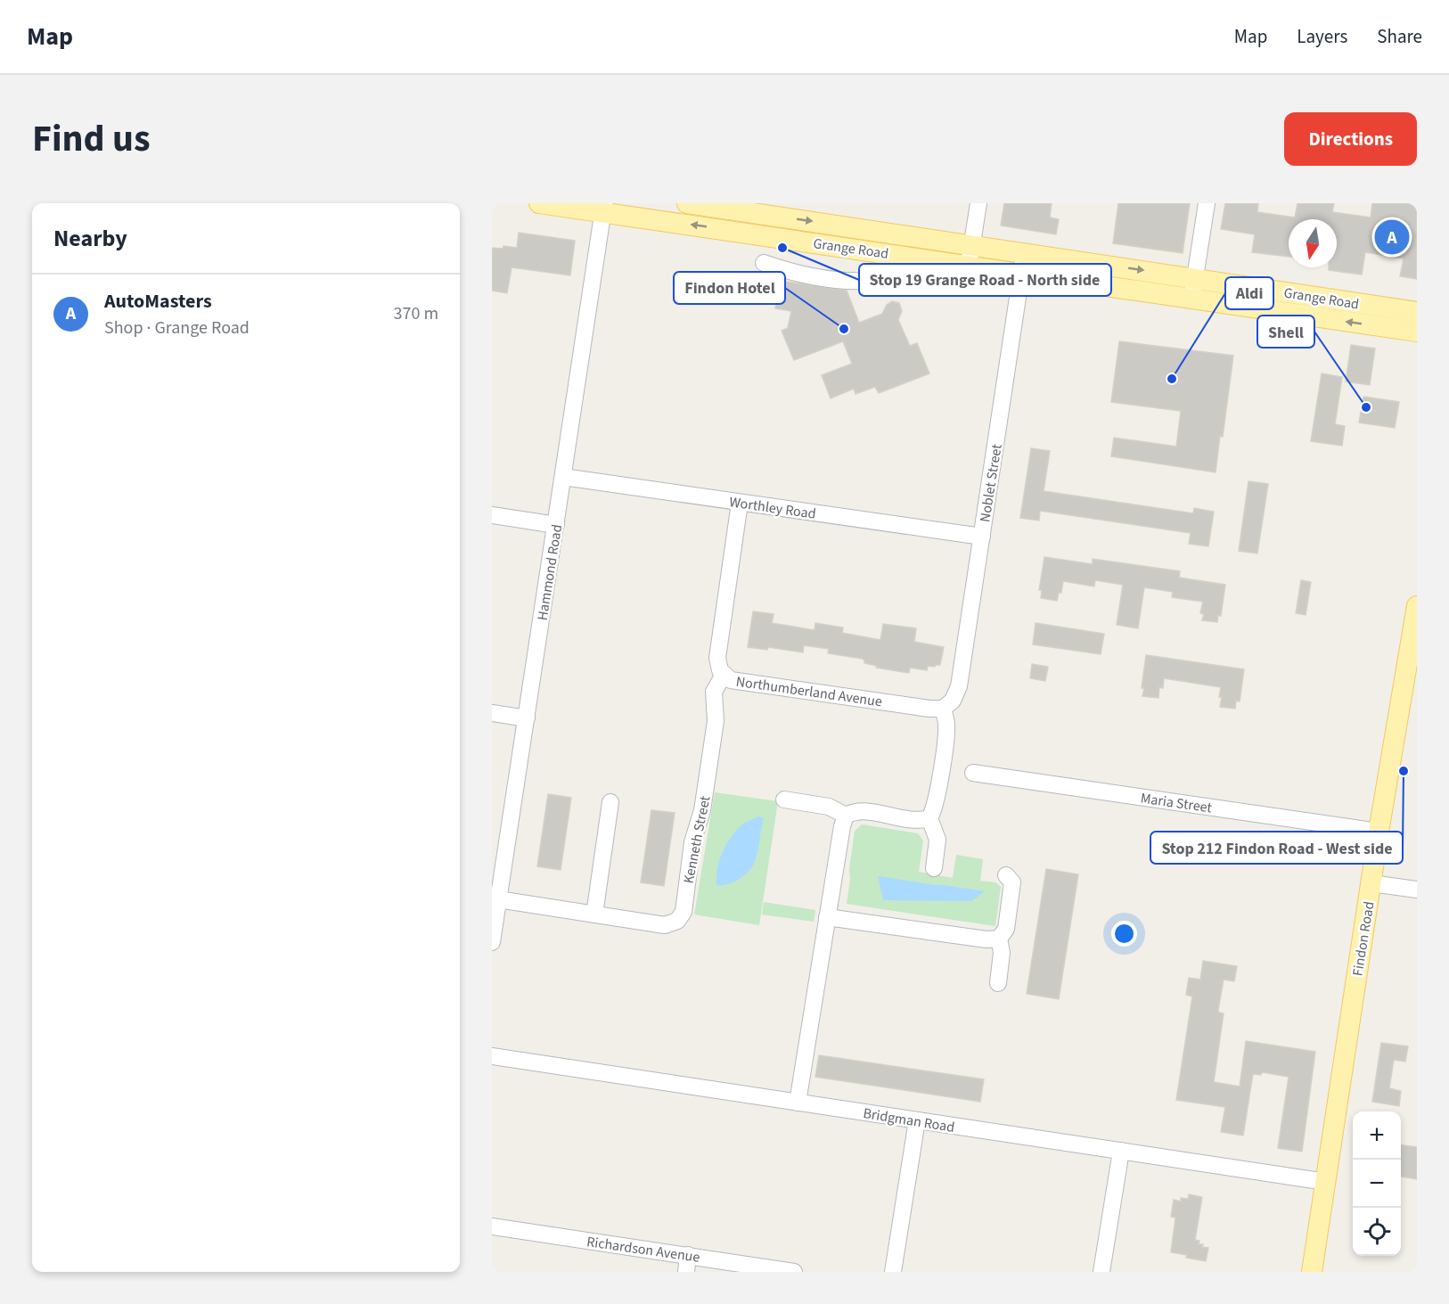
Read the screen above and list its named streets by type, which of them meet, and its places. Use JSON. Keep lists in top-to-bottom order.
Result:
{
  "streets": {
    "main road": ["Grange Road", "Findon Road"],
    "street": [
      "Noblet Street",
      "Worthley Road",
      "Hammond Road",
      "Northumberland Avenue",
      "Maria Street",
      "Kenneth Street",
      "Bridgman Road",
      "Richardson Avenue"
    ]
  },
  "crossings": [
    ["Grange Road", "Noblet Street"],
    ["Grange Road", "Hammond Road"],
    ["Noblet Street", "Worthley Road"],
    ["Noblet Street", "Northumberland Avenue"],
    ["Worthley Road", "Hammond Road"],
    ["Worthley Road", "Northumberland Avenue"],
    ["Hammond Road", "Kenneth Street"],
    ["Northumberland Avenue", "Kenneth Street"],
    ["Maria Street", "Findon Road"],
    ["Findon Road", "Bridgman Road"]
  ],
  "places": [
    "Stop 19 Grange Road - North side",
    "Findon Hotel",
    "Aldi",
    "Shell",
    "Stop 212 Findon Road - West side"
  ],
  "north": "bottom",
  "page": {
    "header": "Map",
    "nav": ["Map", "Layers", "Share"],
    "title": "Find us",
    "buttons": "Directions",
    "heading": "Nearby",
    "pins": "A",
    "list": [
      {
        "mark": "A",
        "name": "AutoMasters",
        "note": "Shop · Grange Road",
        "value": "370 m"
      }
    ],
    "map_buttons": ["+", "−"]
  }
}
